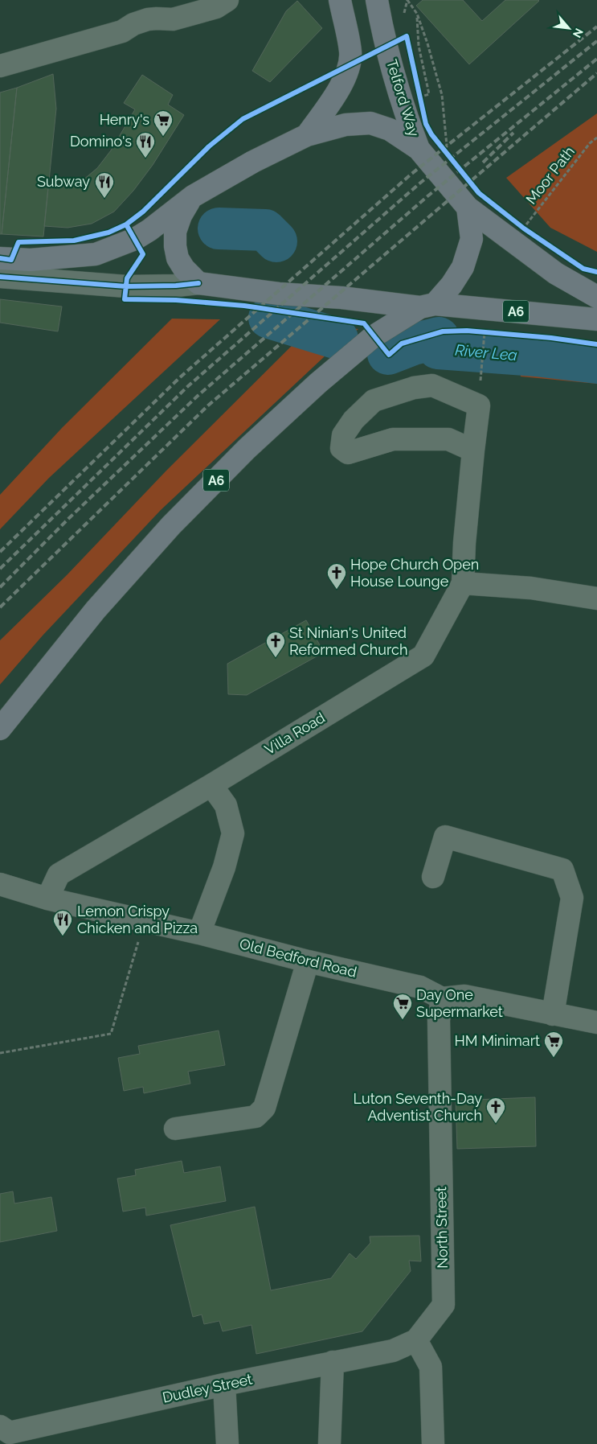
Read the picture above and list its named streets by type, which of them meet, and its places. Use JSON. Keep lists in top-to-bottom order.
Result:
{
  "streets": {
    "highway": ["Telford Way", "A6"],
    "street": [
      "Villa Road",
      "Old Bedford Road",
      "North Street",
      "Dudley Street"
    ],
    "path": ["Moor Path"]
  },
  "crossings": [
    ["Villa Road", "Old Bedford Road"],
    ["Old Bedford Road", "North Street"],
    ["North Street", "Dudley Street"]
  ],
  "water": ["River Lea"],
  "places": {
    "supermarket": ["Henry's", "Day One Supermarket", "HM Minimart"],
    "restaurant": ["Domino's", "Subway", "Lemon Crispy Chicken and Pizza"],
    "church": ["Hope Church Open House Lounge", "St Ninian's United Reformed Church", "Luton Seventh-Day Adventist Church"]
  },
  "north": "bottom right"
}
